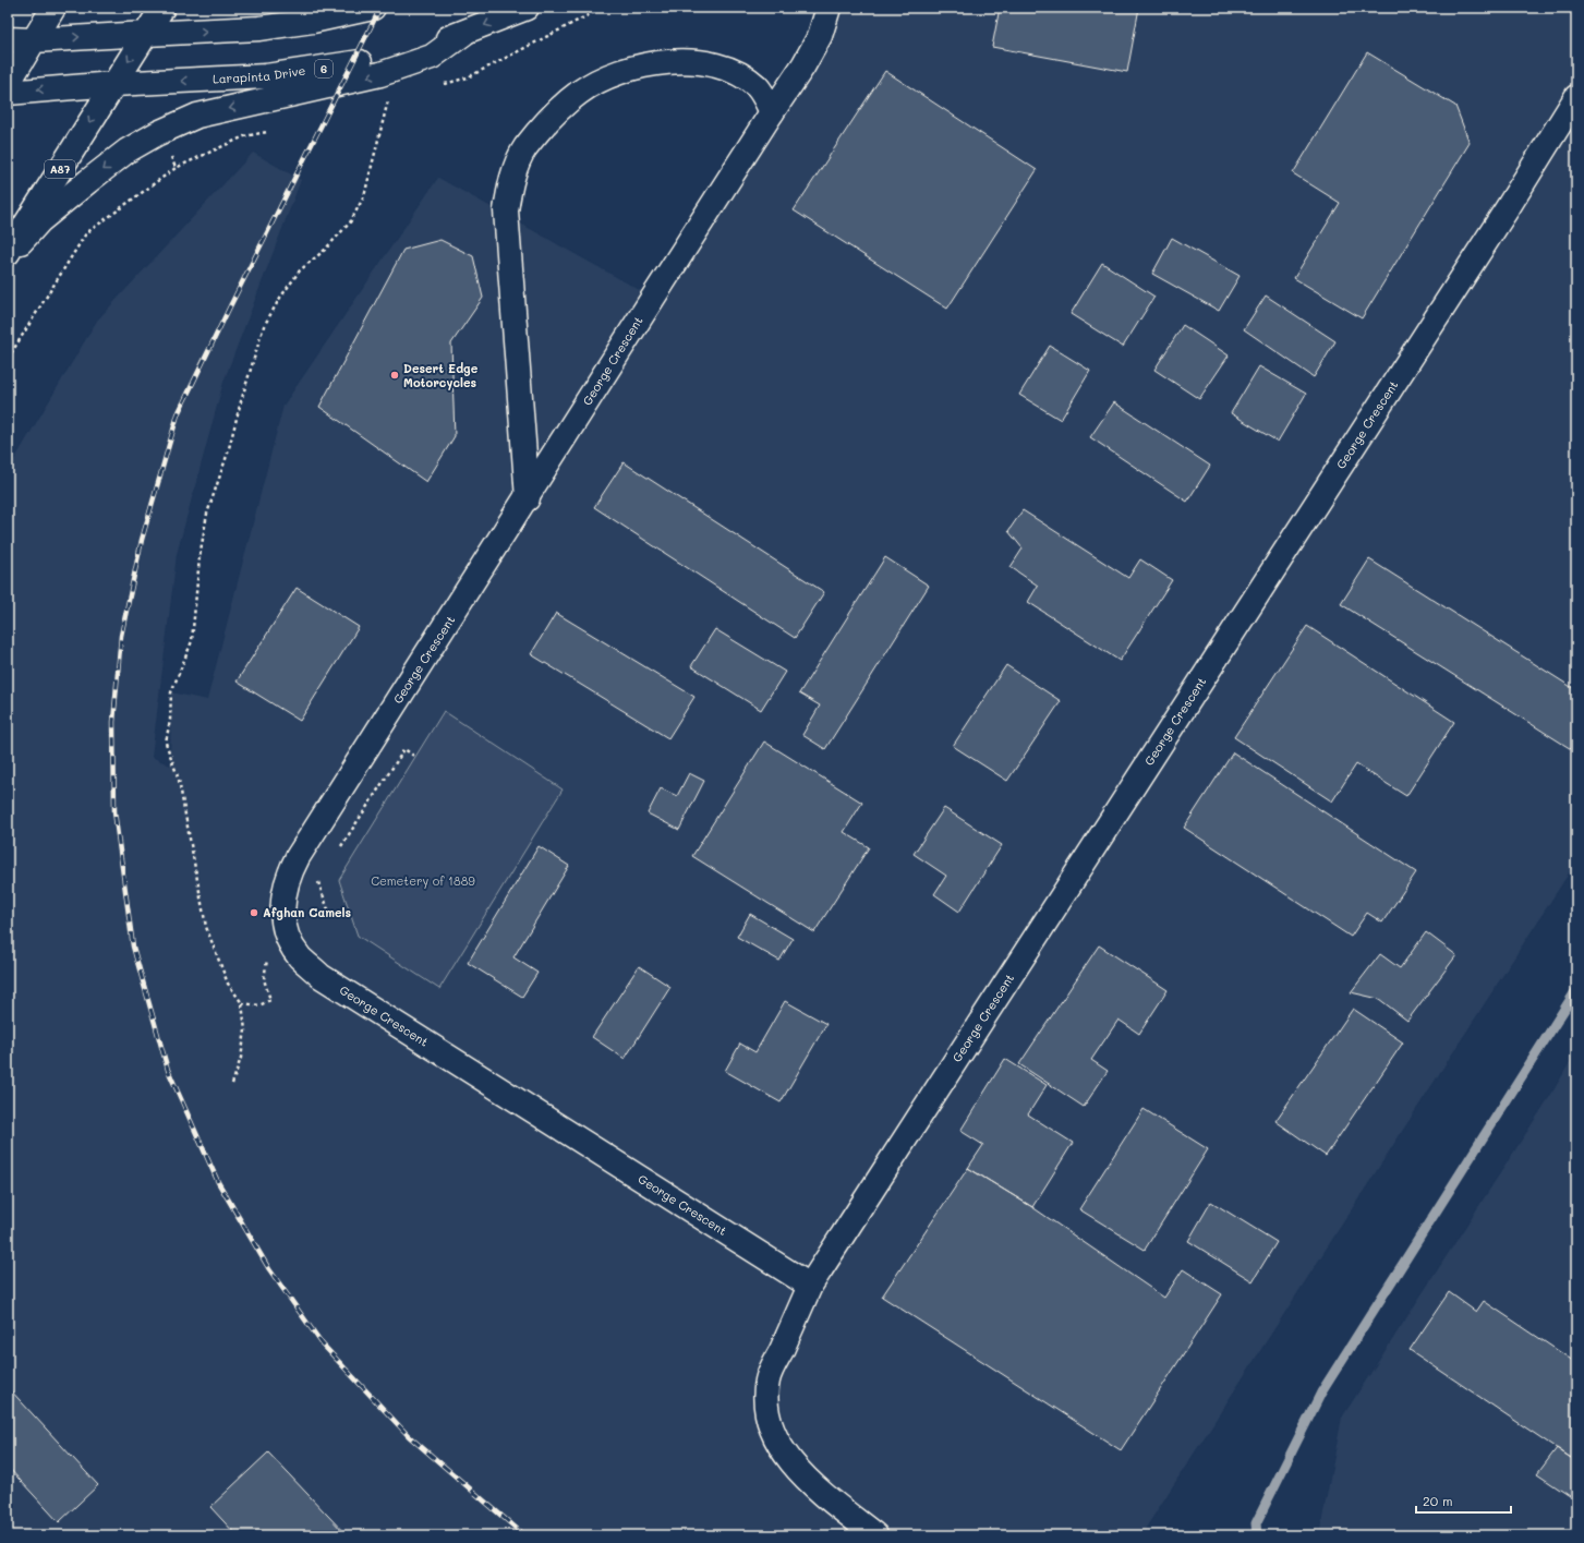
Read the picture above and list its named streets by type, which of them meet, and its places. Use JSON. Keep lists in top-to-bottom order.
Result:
{
  "streets": {
    "main road": [
      "6",
      "Larapinta Drive",
      "A87",
      "George Crescent"
    ]
  },
  "crossings": [
    ["6", "Larapinta Drive"],
    ["6", "A87"],
    ["Larapinta Drive", "A87"]
  ],
  "parks": ["Cemetery of 1889"],
  "places": ["Desert Edge Motorcycles", "Afghan Camels"],
  "scale_bar": "20 m"
}
